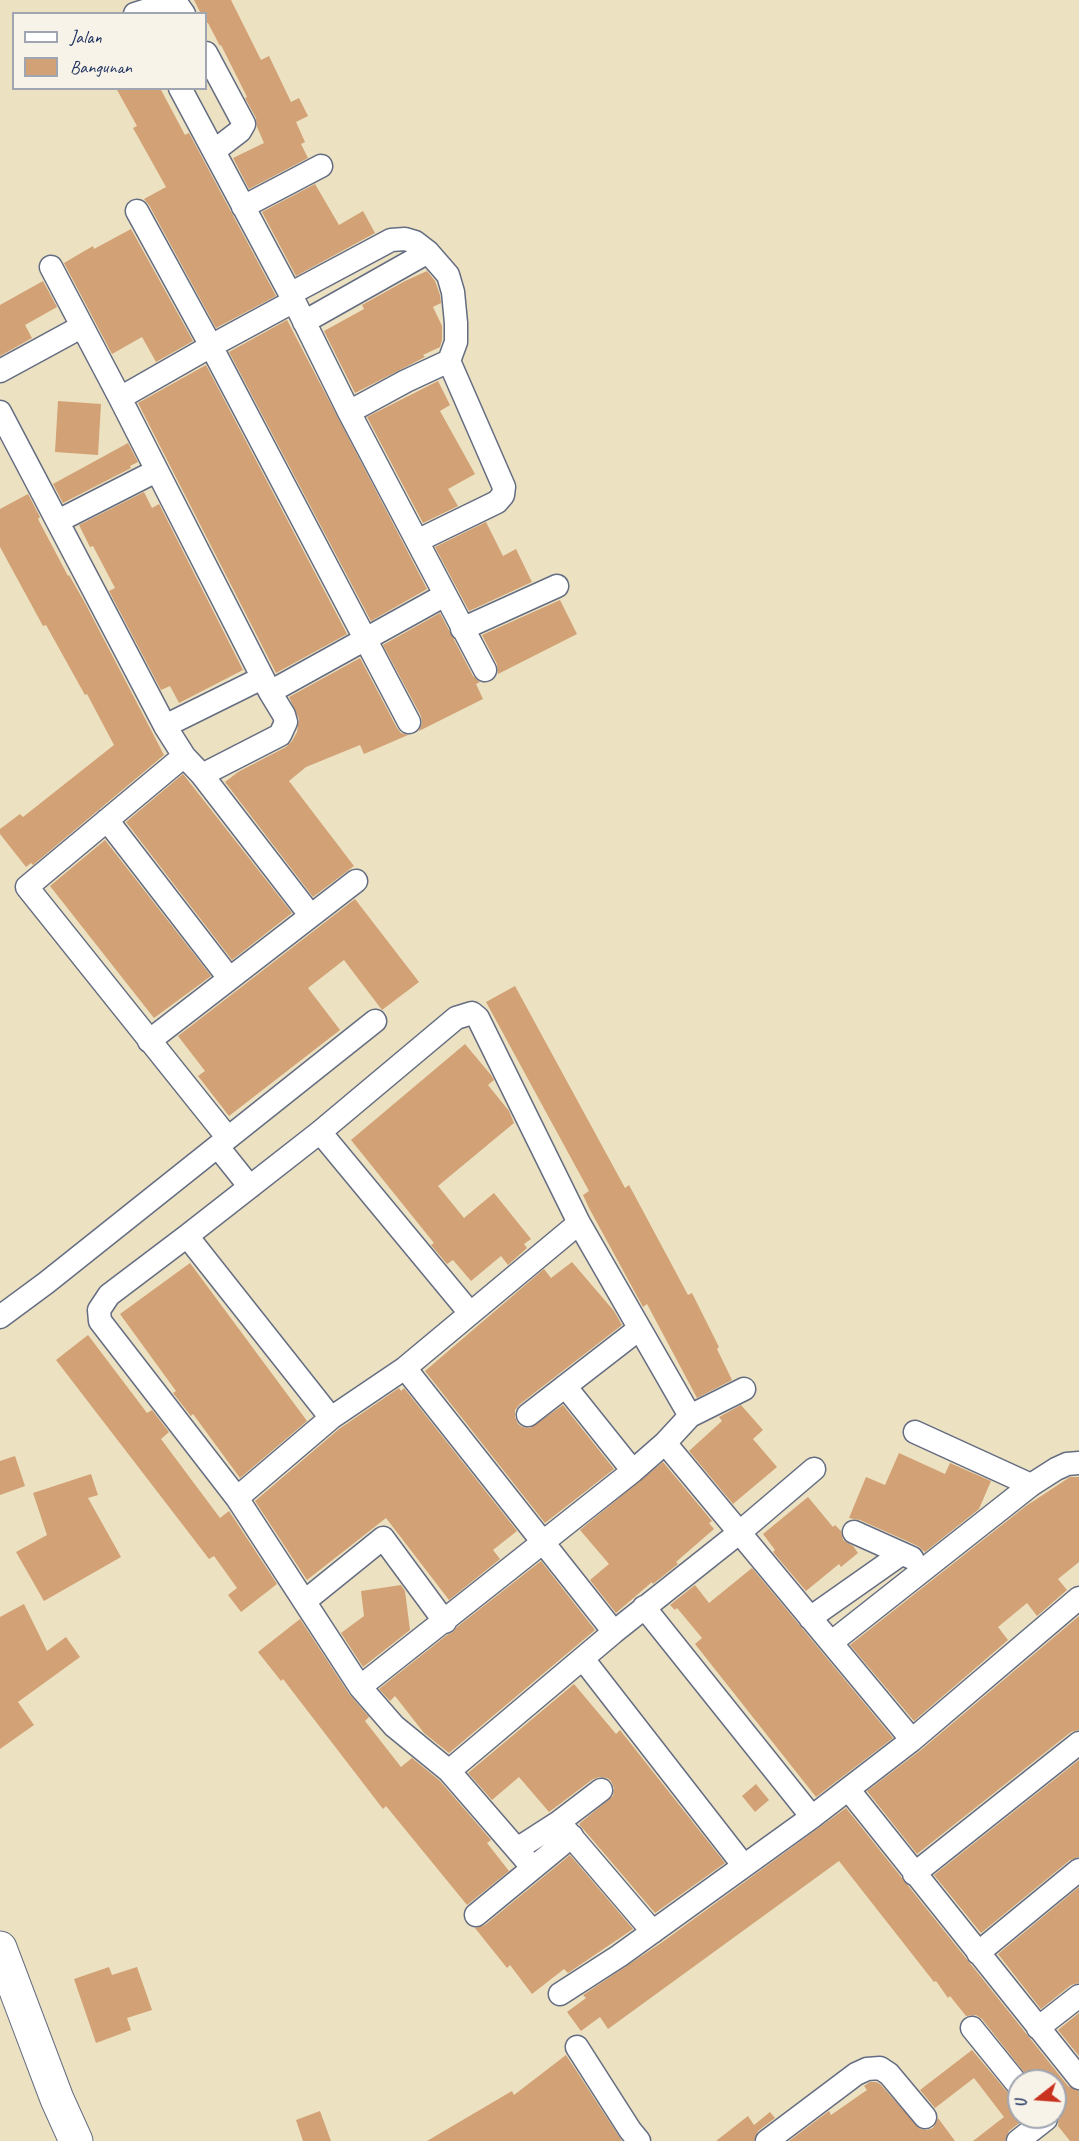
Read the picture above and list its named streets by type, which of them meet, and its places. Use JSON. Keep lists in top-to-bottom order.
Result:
{
  "legend": ["Jalan", "Bangunan"],
  "north": "left"
}
